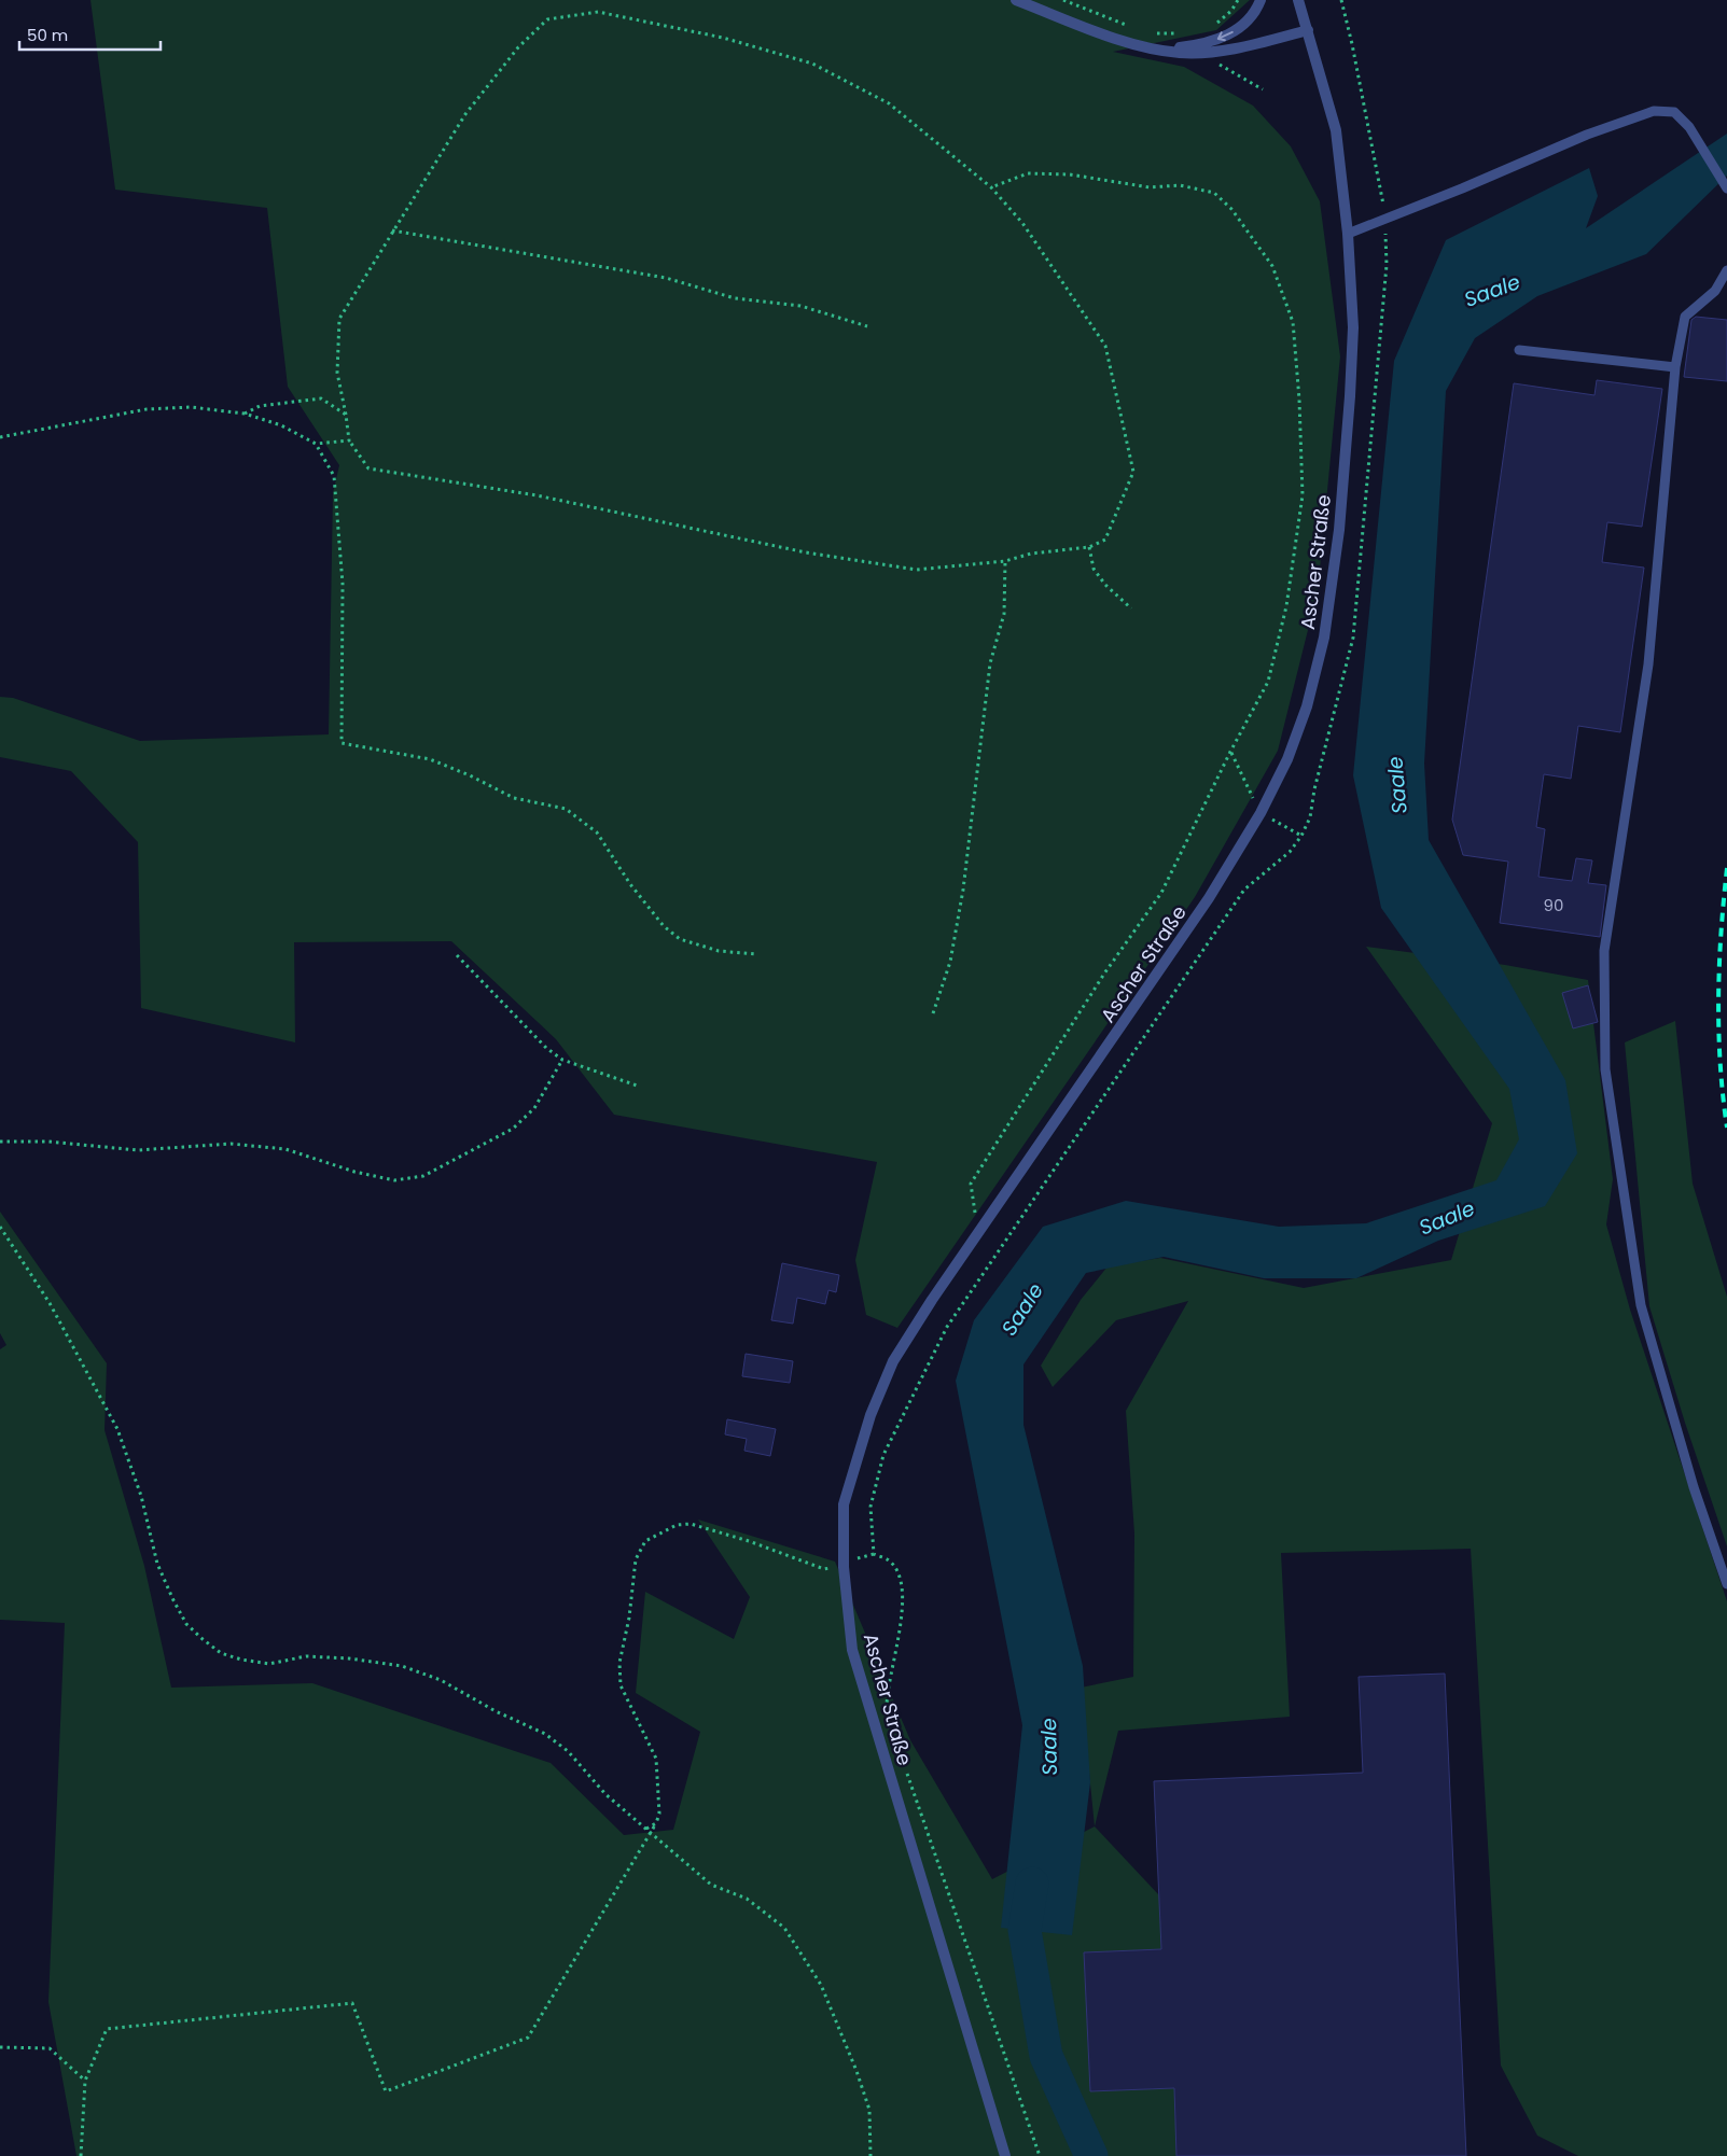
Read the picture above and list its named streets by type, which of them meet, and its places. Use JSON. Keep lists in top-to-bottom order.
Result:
{
  "streets": {
    "street": ["Ascher Straße"]
  },
  "water": ["Saale"],
  "house_numbers": ["90"],
  "scale_bar": "50 m"
}
